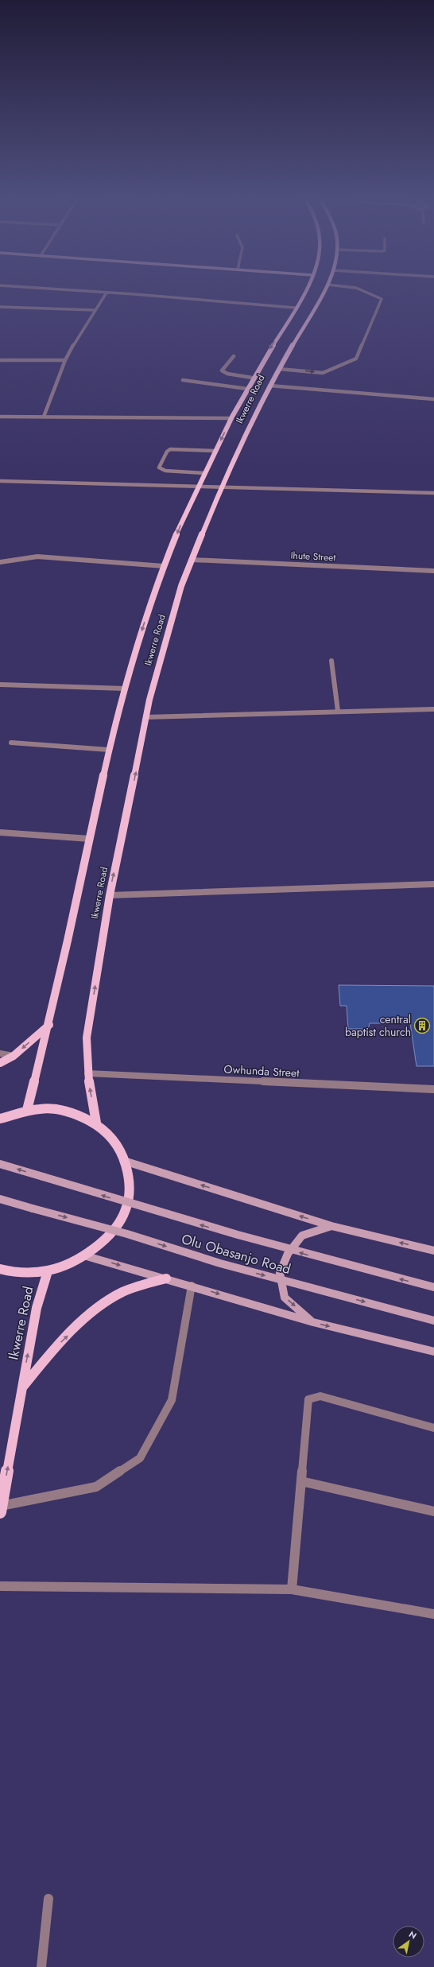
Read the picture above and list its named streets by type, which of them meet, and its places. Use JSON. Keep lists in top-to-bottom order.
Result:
{
  "streets": {
    "main road": ["Ikwerre Road"],
    "street": ["Ihute Street", "Owhunda Street", "Olu Obasanjo Road"]
  },
  "crossings": [
    ["Ikwerre Road", "Ihute Street"],
    ["Ikwerre Road", "Owhunda Street"]
  ],
  "places": {
    "building": ["central baptist church"]
  },
  "north": "top right"
}
